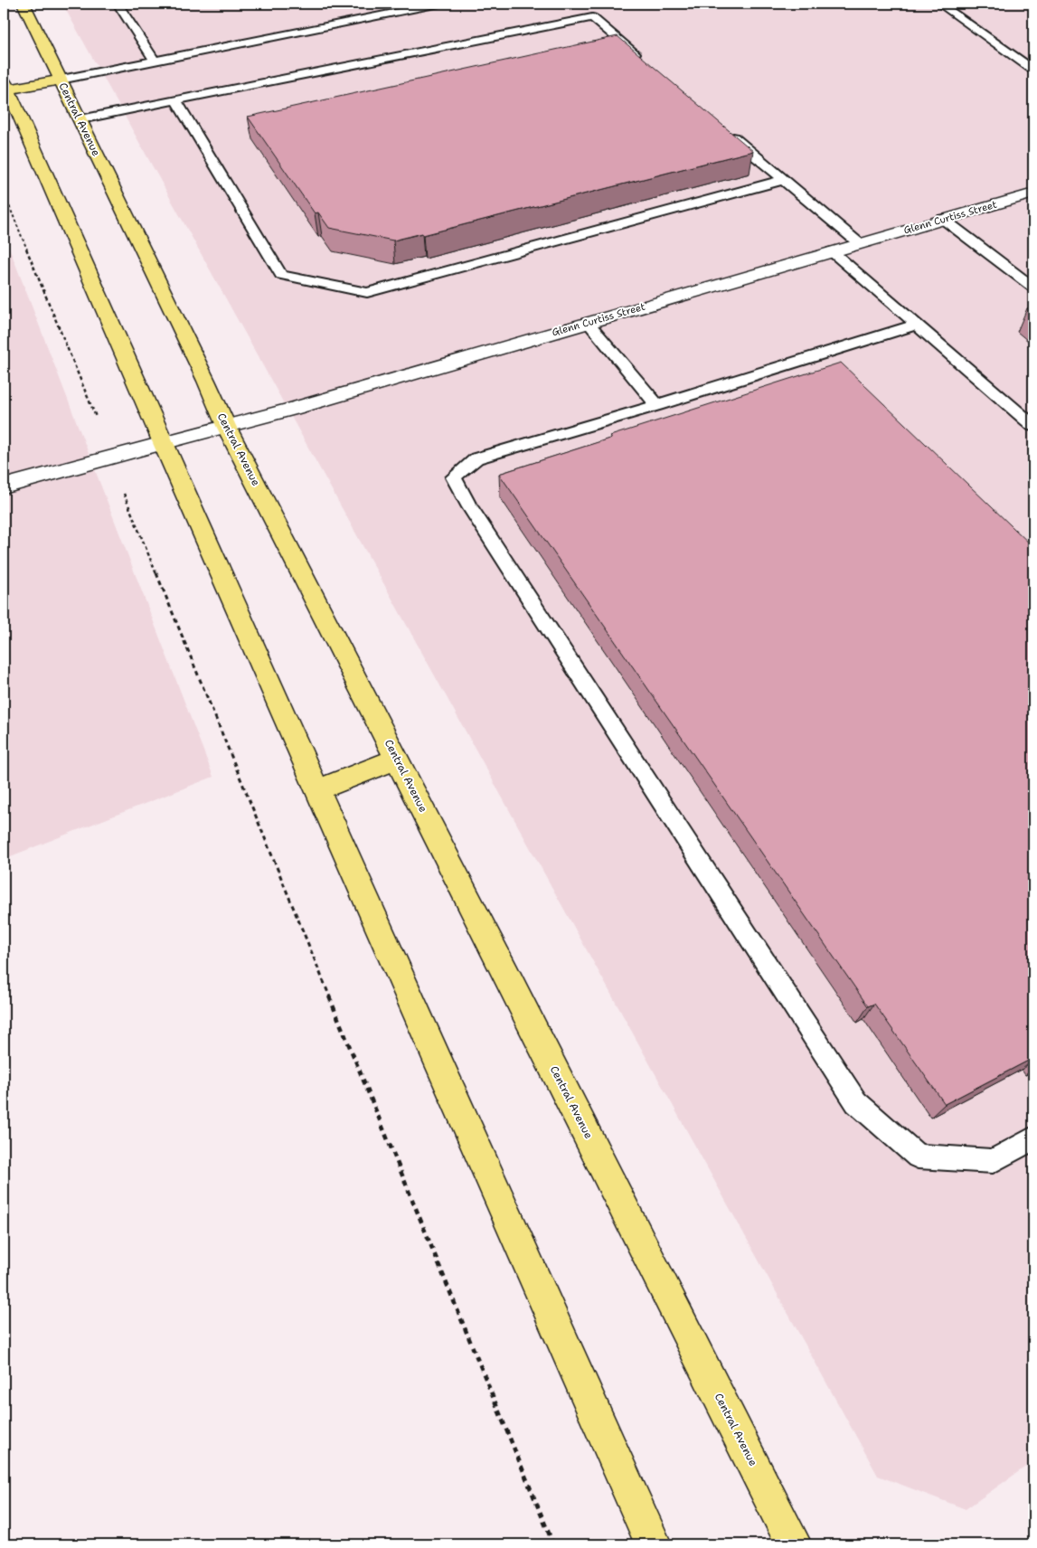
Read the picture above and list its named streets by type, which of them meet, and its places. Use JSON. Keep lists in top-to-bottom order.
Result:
{
  "streets": {
    "main road": ["Central Avenue"],
    "street": ["Glenn Curtiss Street"]
  },
  "crossings": [
    ["Central Avenue", "Glenn Curtiss Street"]
  ]
}
